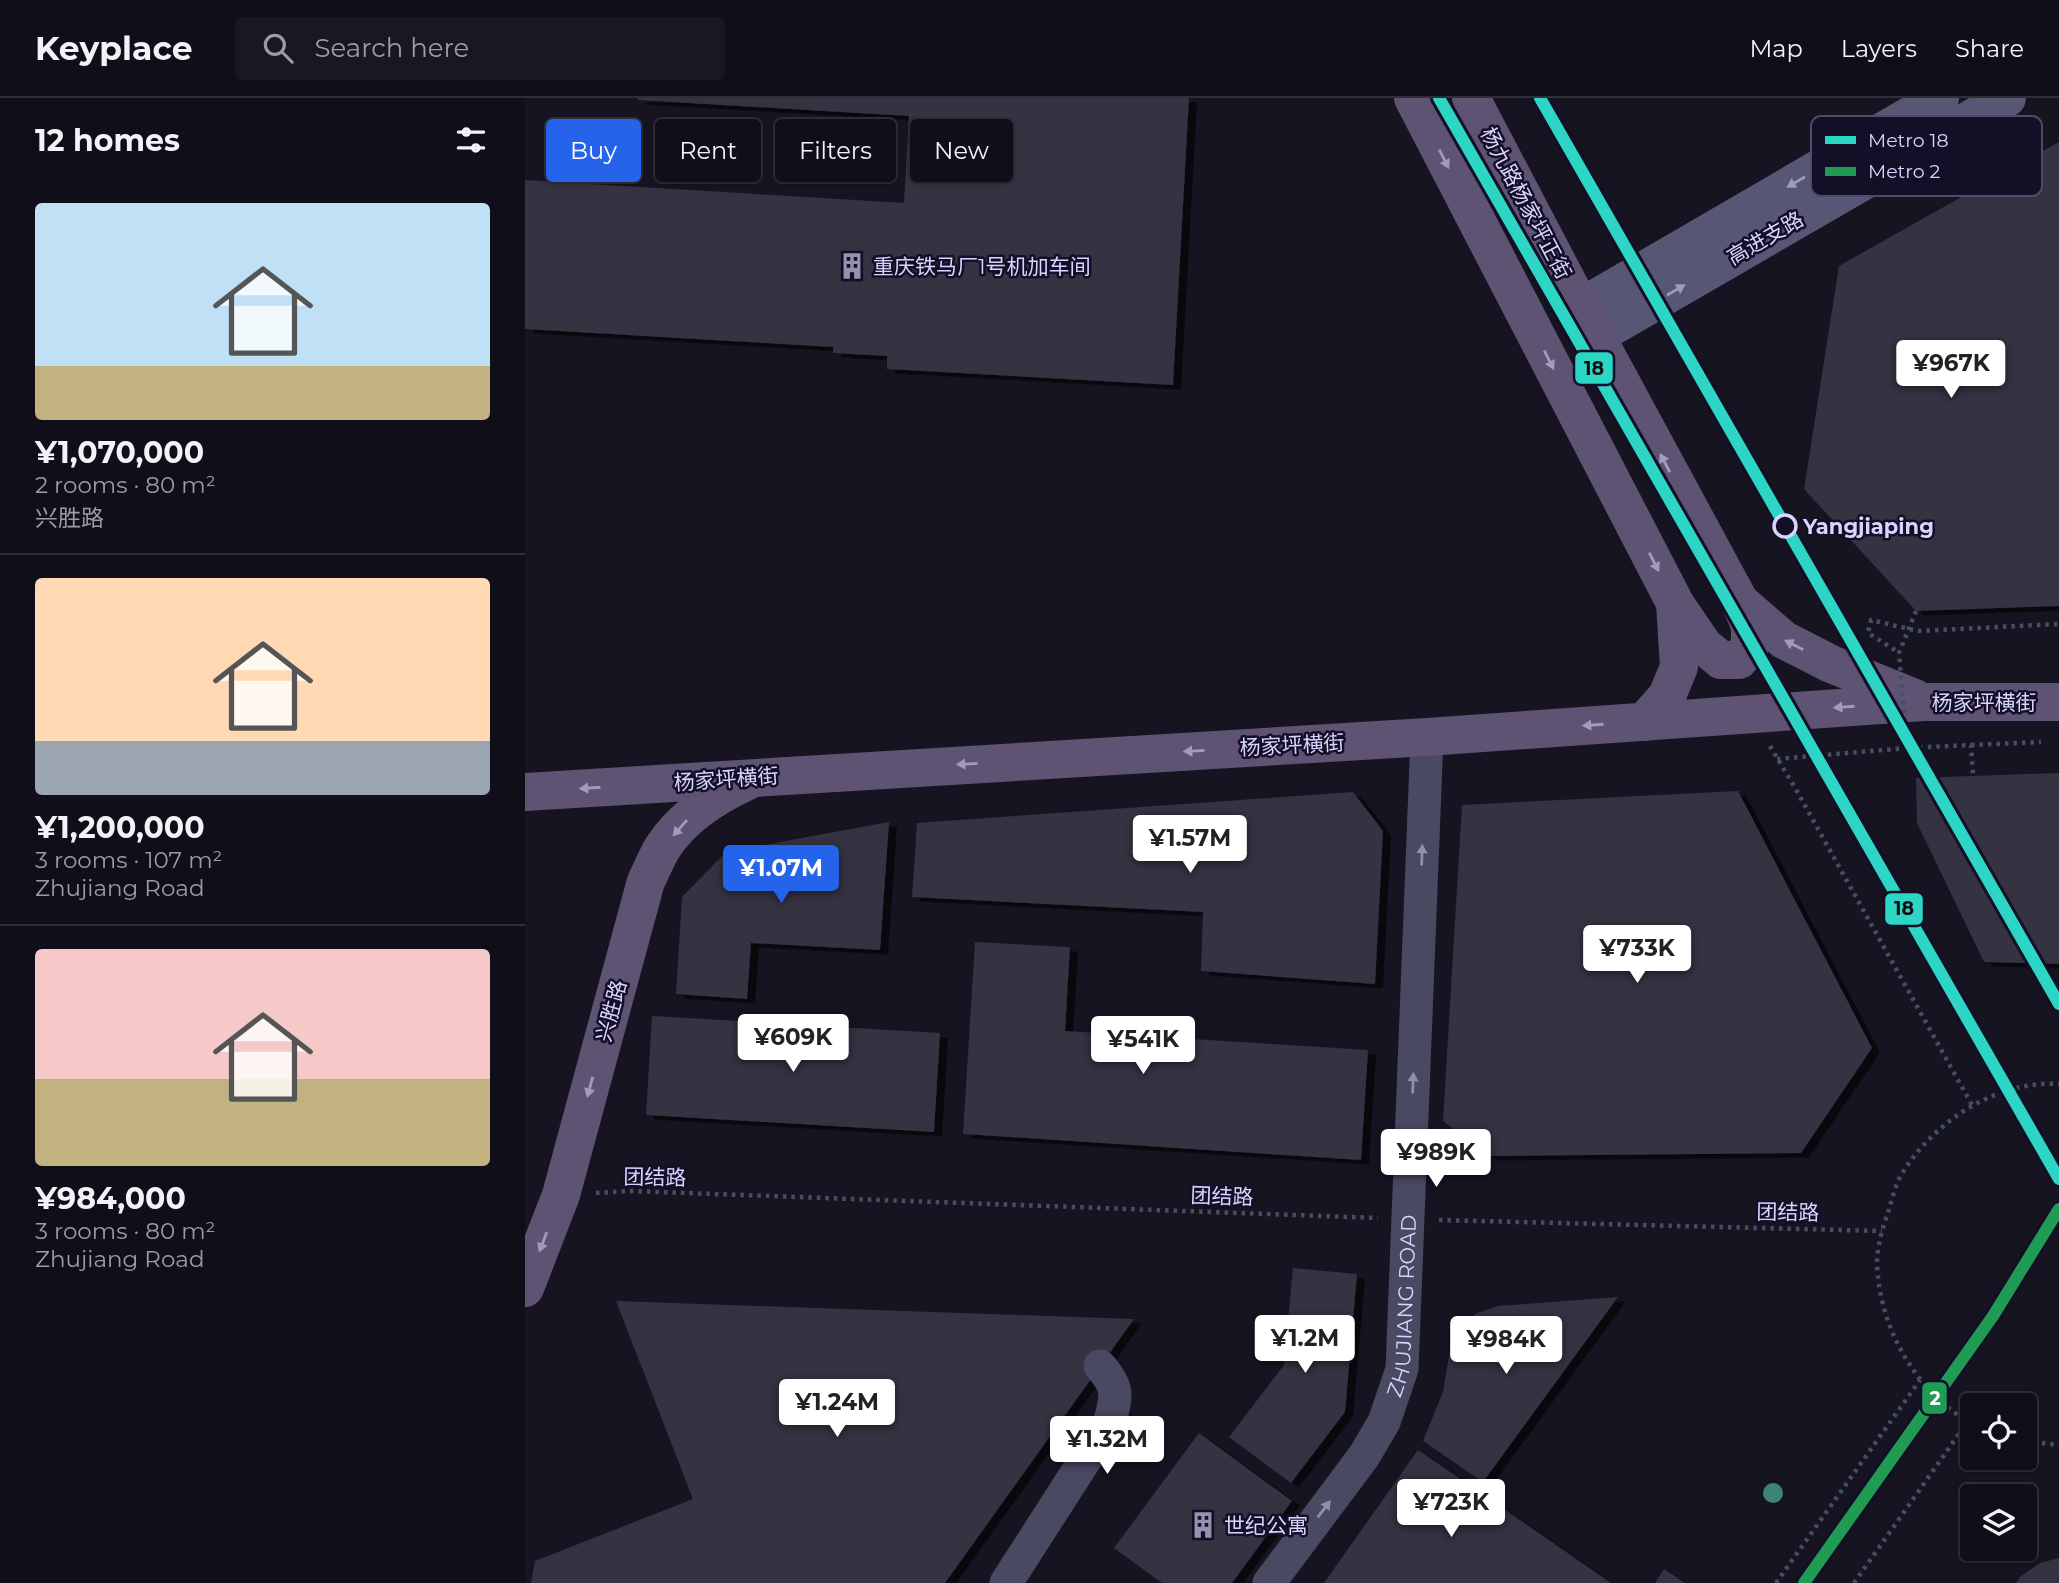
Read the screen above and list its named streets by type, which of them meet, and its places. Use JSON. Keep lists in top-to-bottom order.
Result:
{
  "streets": {
    "main road": ["杨九路杨家坪正街", "杨家坪横街", "兴胜路"],
    "street": ["高进支路", "ZHUJIANG ROAD"],
    "path": ["团结路"]
  },
  "crossings": [
    ["杨九路杨家坪正街", "高进支路"],
    ["杨九路杨家坪正街", "杨家坪横街"],
    ["杨家坪横街", "兴胜路"],
    ["杨家坪横街", "ZHUJIANG ROAD"],
    ["兴胜路", "团结路"],
    ["团结路", "ZHUJIANG ROAD"]
  ],
  "one_way": ["杨家坪横街", "兴胜路", "ZHUJIANG ROAD"],
  "places": {
    "building": ["重庆铁马厂1号机加车间", "世纪公寓"],
    "other": ["Yangjiaping"]
  },
  "lines": ["metro line 18", "metro line 2"],
  "legend": ["Metro 18", "Metro 2"],
  "page": {
    "header": "Keyplace",
    "search": "Search here",
    "nav": ["Map", "Layers", "Share"],
    "heading": "12 homes",
    "chip": [
      "Buy",
      "Rent",
      "Filters",
      "New"
    ],
    "list": [
      {
        "name": "¥1,070,000",
        "note": "2 rooms · 80 m² · 兴胜路"
      },
      {
        "name": "¥1,200,000",
        "note": "3 rooms · 107 m² · Zhujiang Road"
      },
      {
        "name": "¥984,000",
        "note": "3 rooms · 80 m² · Zhujiang Road"
      }
    ],
    "price": [
      "¥967K",
      "¥1.57M",
      "¥1.07M",
      "¥733K",
      "¥609K",
      "¥541K",
      "¥989K",
      "¥1.2M",
      "¥984K",
      "¥1.24M",
      "¥1.32M",
      "¥723K"
    ]
  }
}
